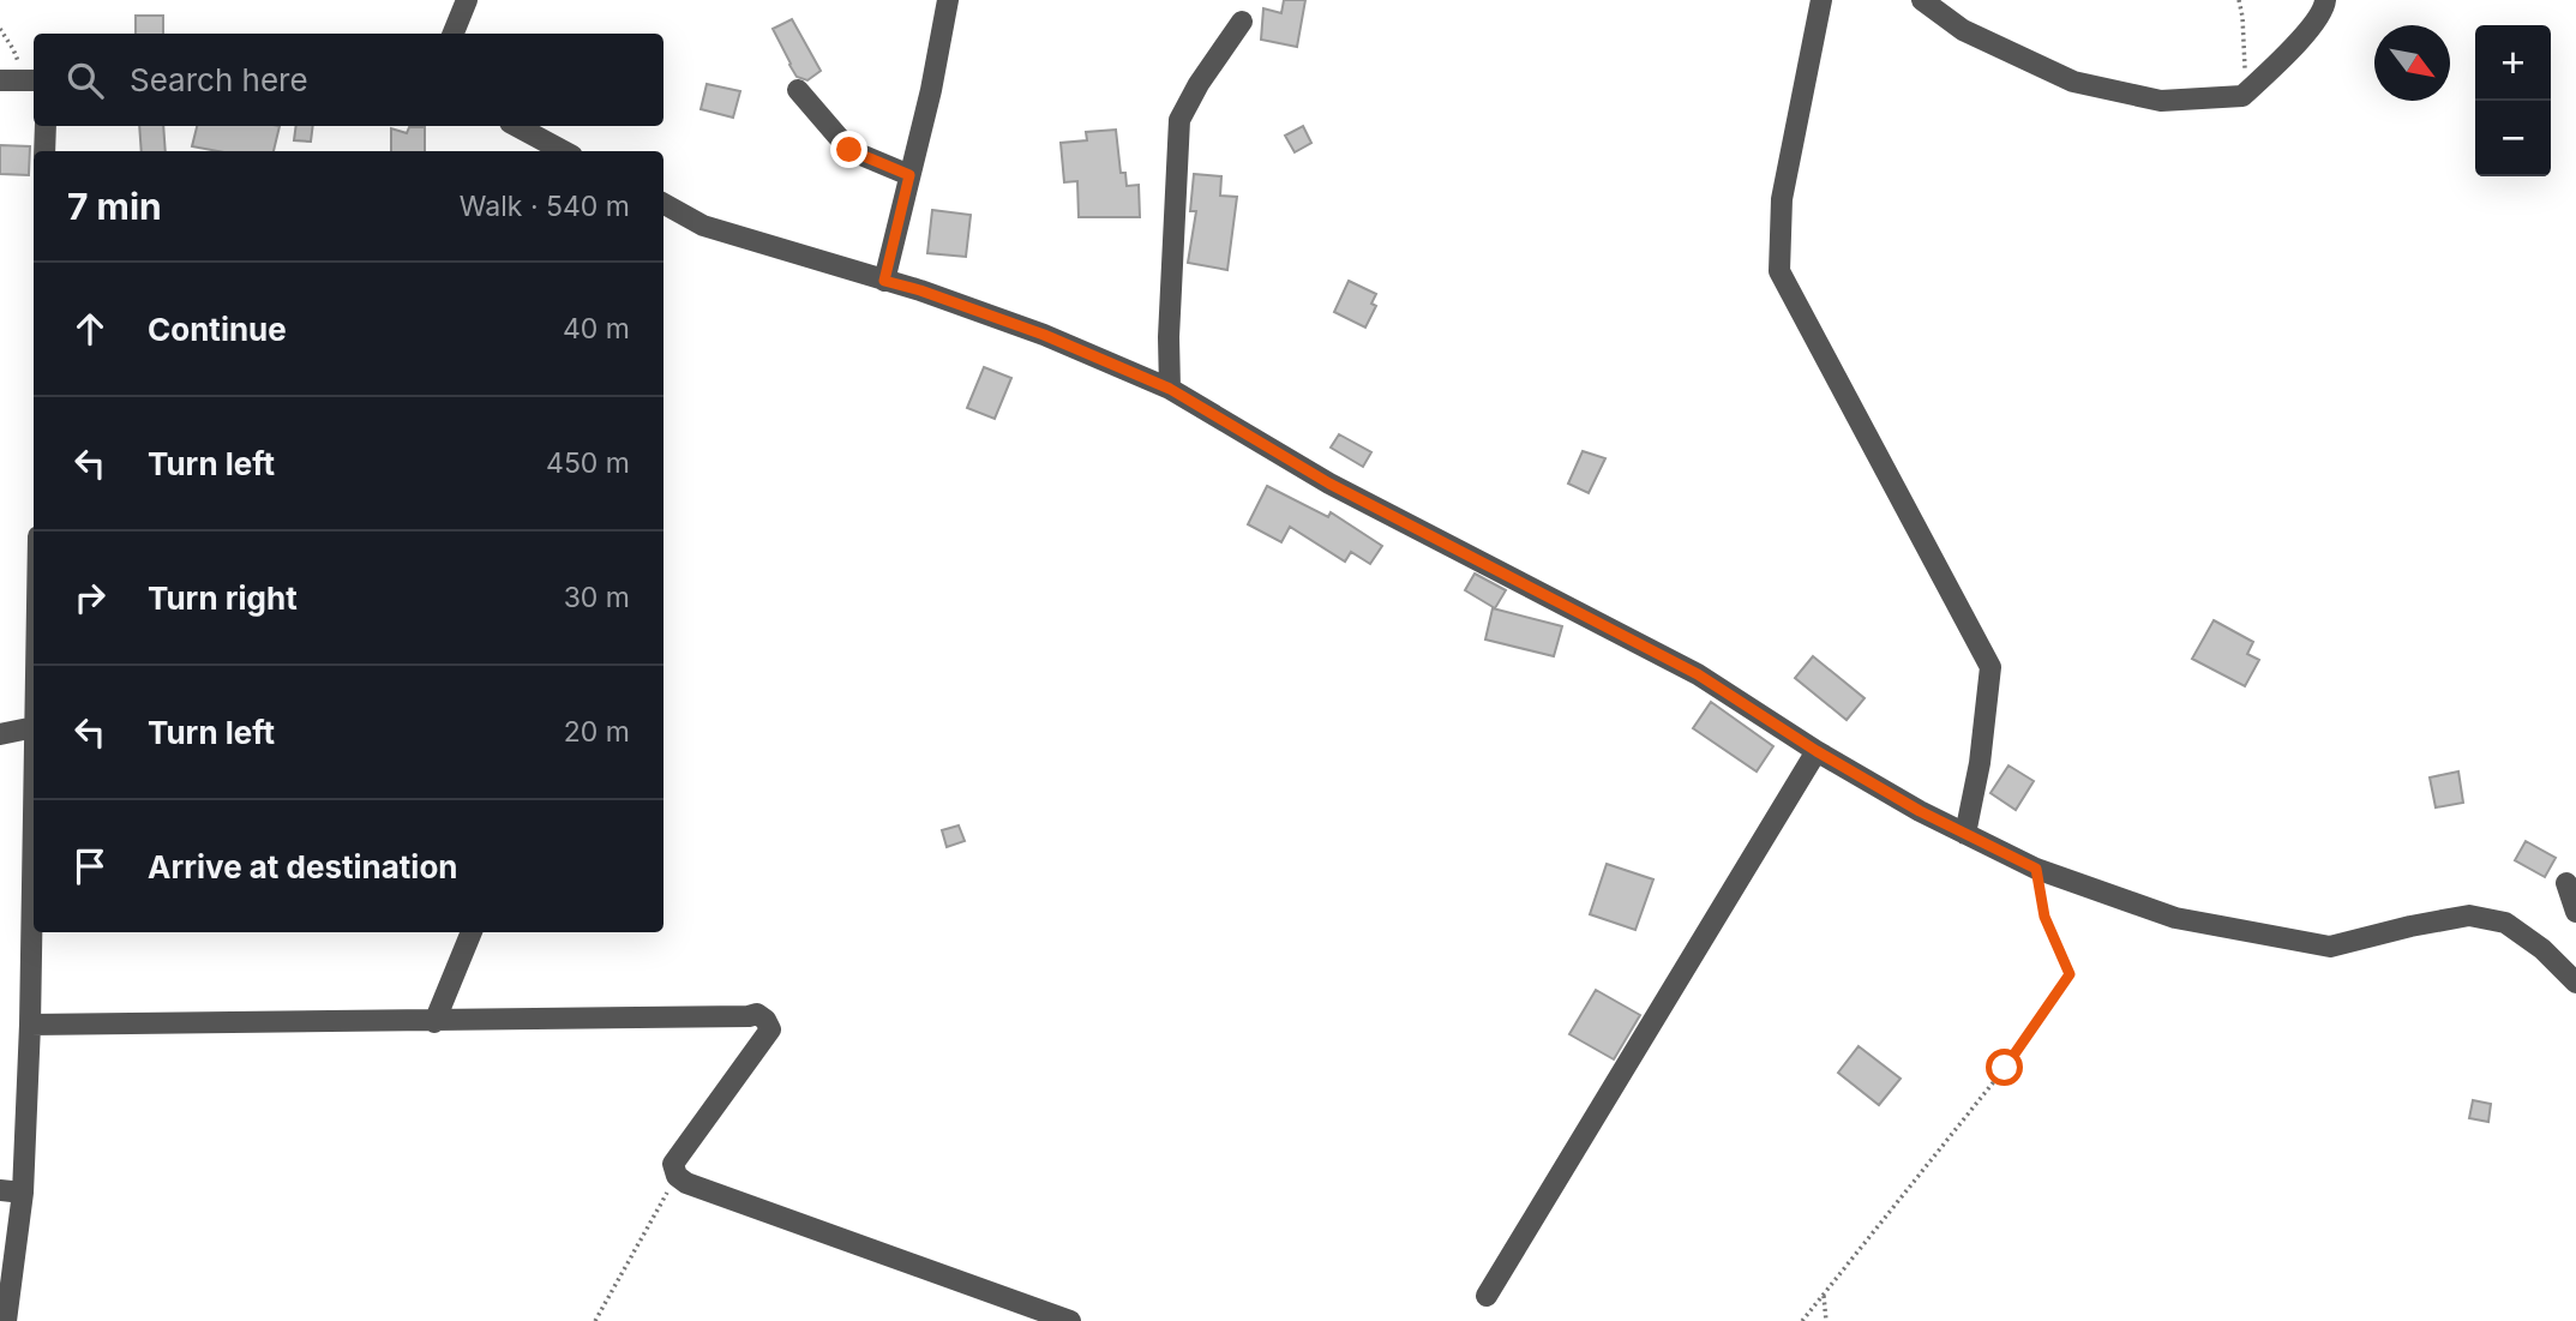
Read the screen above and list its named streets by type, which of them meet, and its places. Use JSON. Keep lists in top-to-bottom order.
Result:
{
  "north": "bottom right",
  "page": {
    "map_buttons": ["+", "−"],
    "search": "Search here",
    "heading": ["7 min", "Walk · 540 m"],
    "list": [
      ["Continue", "40 m"],
      ["Turn left", "450 m"],
      ["Turn right", "30 m"],
      ["Turn left", "20 m"],
      "Arrive at destination"
    ]
  }
}
